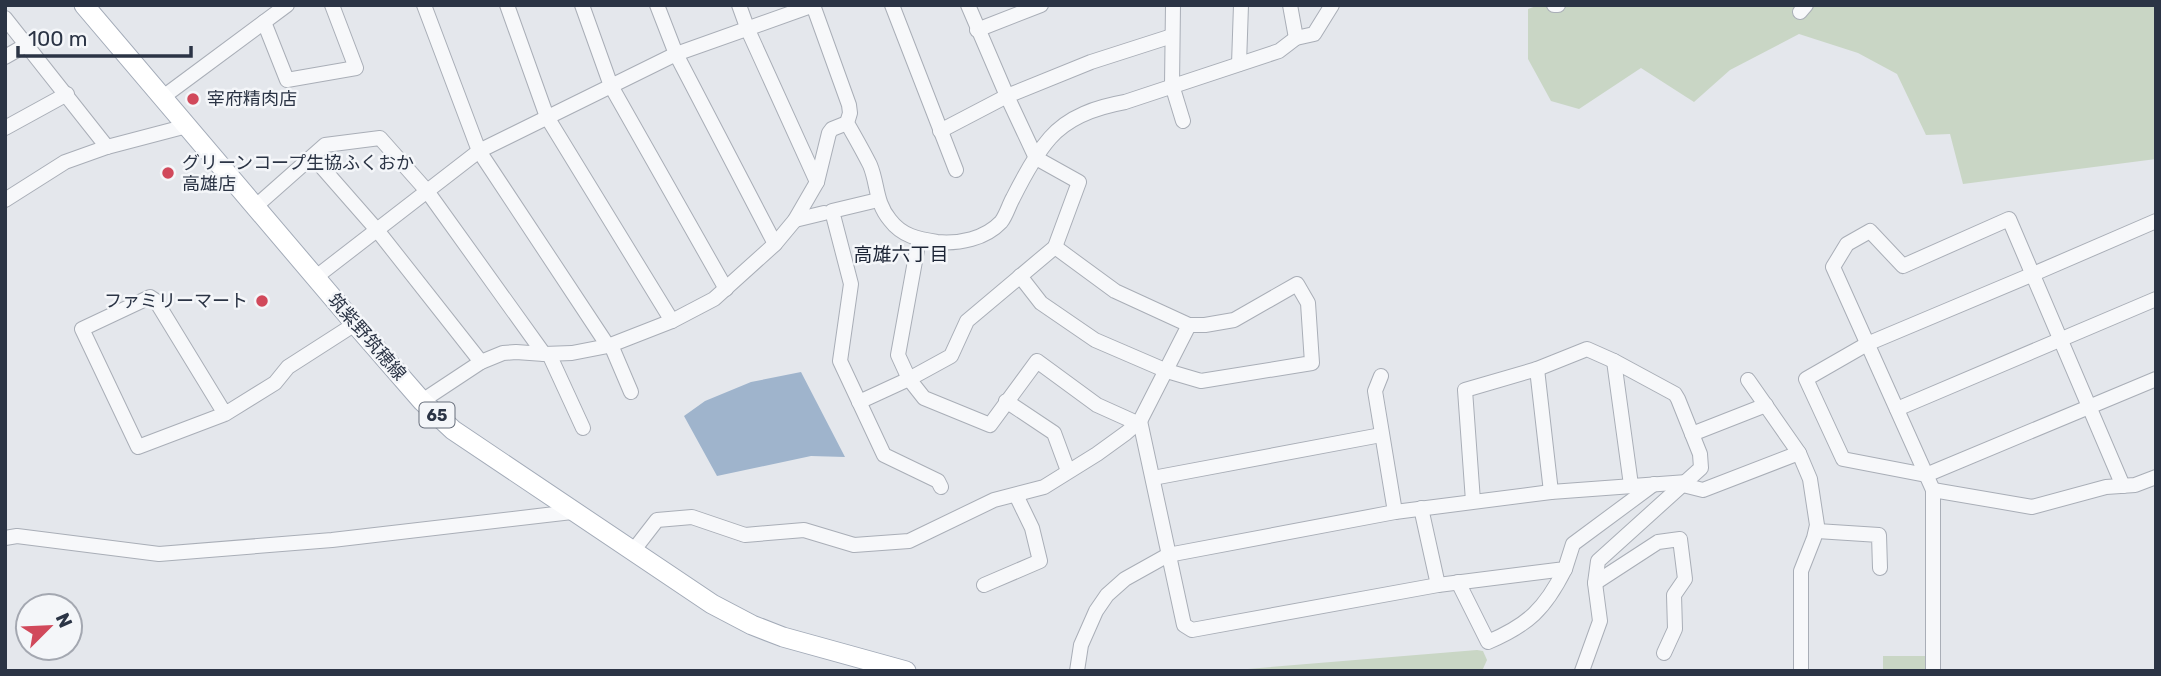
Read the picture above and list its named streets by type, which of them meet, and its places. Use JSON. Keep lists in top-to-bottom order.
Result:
{
  "streets": {
    "main road": ["筑紫野筑穂線", "65"]
  },
  "districts": ["高雄六丁目"],
  "places": ["宰府精肉店", "グリーンコープ生協ふくおか 高雄店", "ファミリーマート"],
  "scale_bar": "100 m",
  "north": "top right"
}
